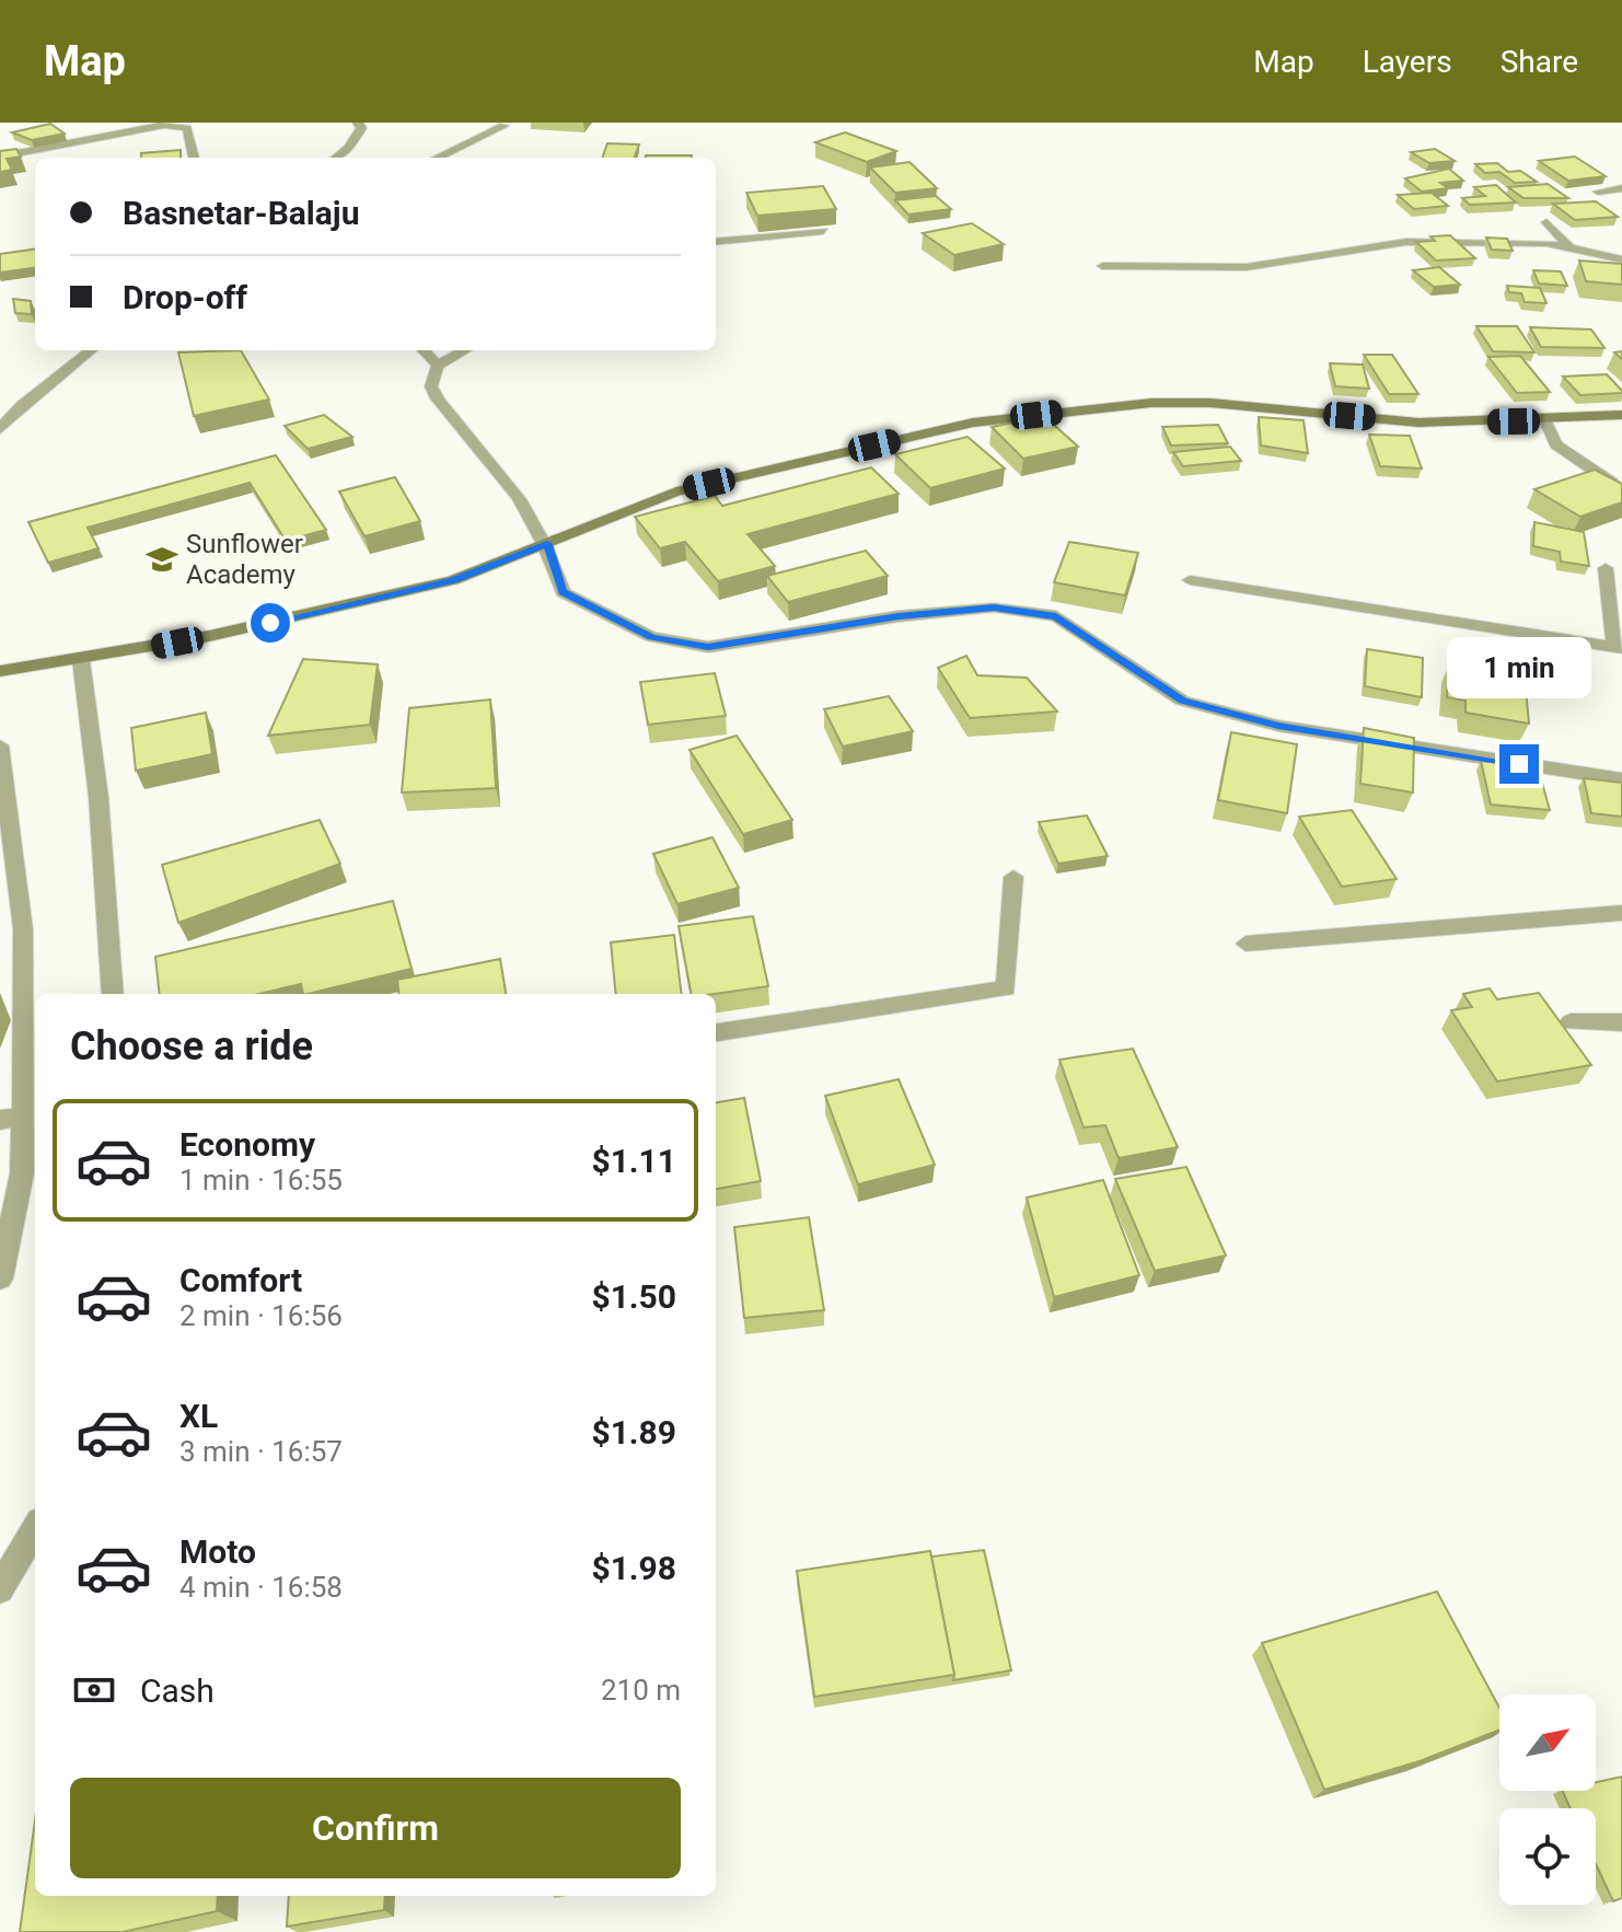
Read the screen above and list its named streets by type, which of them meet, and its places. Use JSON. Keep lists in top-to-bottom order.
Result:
{
  "places": {
    "school or university": ["Sunflower Academy"]
  },
  "north": "top right",
  "page": {
    "header": "Map",
    "nav": ["Map", "Layers", "Share"],
    "banner": ["Basnetar-Balaju", "Drop-off"],
    "bubble": "1 min",
    "heading": "Choose a ride",
    "list": [
      {
        "name": "Economy",
        "note": "1 min · 16:55",
        "value": "$1.11"
      },
      {
        "name": "Comfort",
        "note": "2 min · 16:56",
        "value": "$1.50"
      },
      {
        "name": "XL",
        "note": "3 min · 16:57",
        "value": "$1.89"
      },
      {
        "name": "Moto",
        "note": "4 min · 16:58",
        "value": "$1.98"
      }
    ],
    "pay": ["Cash", "210 m"],
    "buttons": "Confirm"
  }
}
